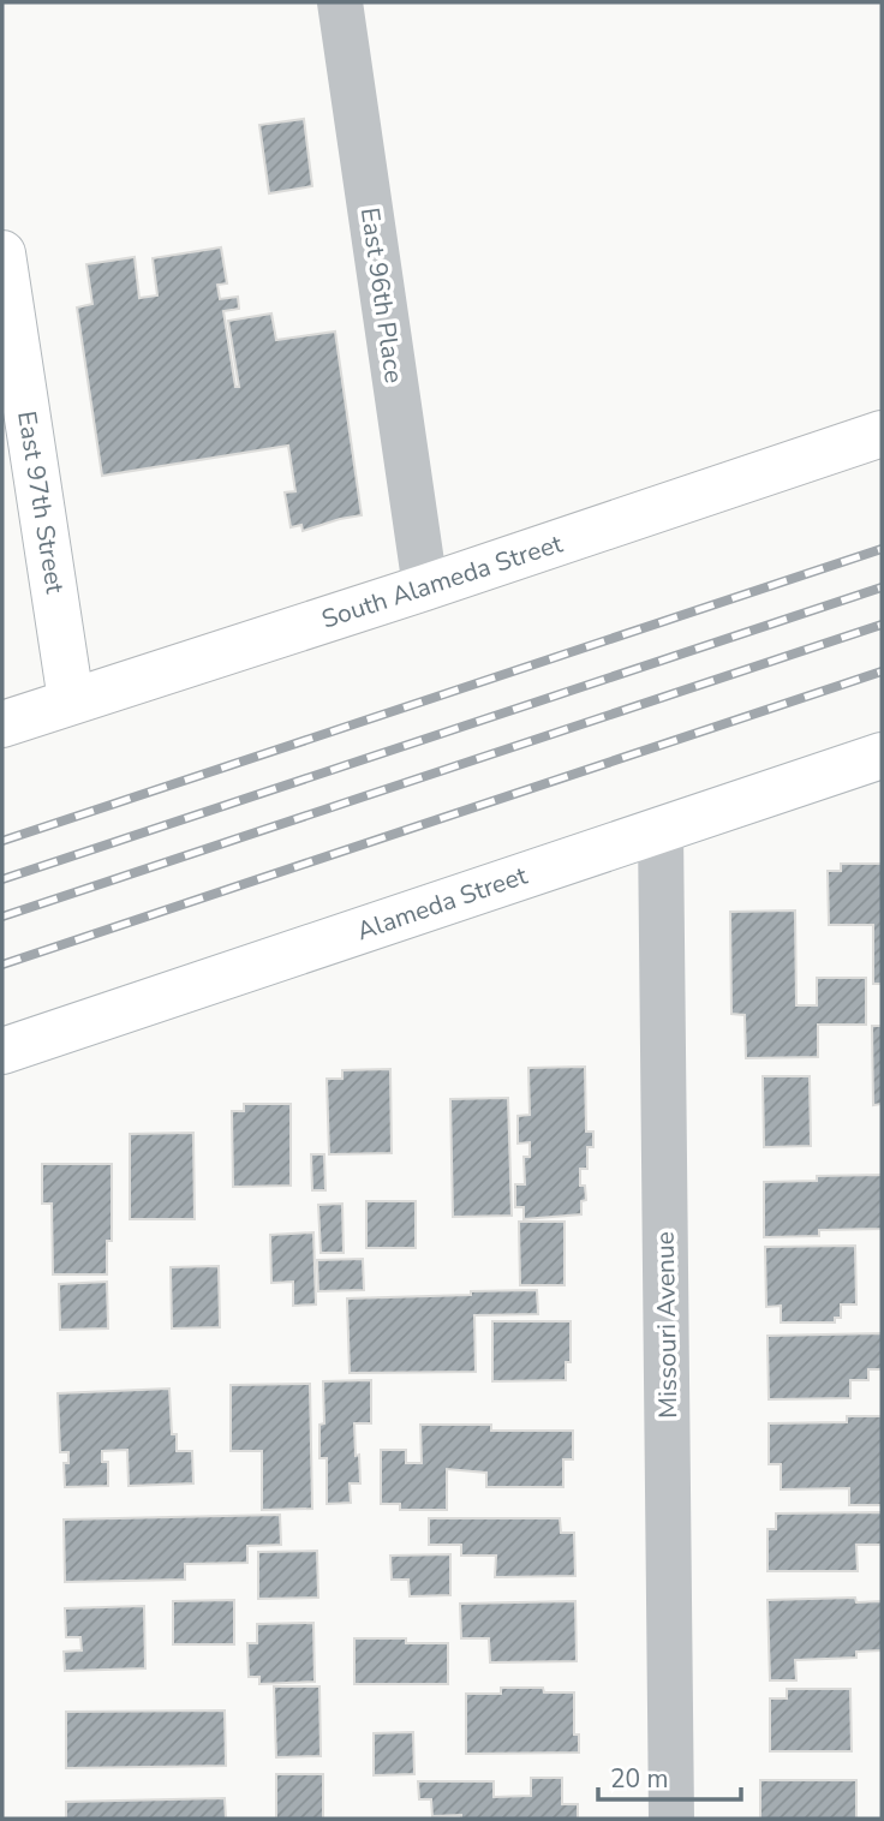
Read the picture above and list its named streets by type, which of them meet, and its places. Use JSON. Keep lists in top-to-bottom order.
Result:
{
  "streets": {
    "street": [
      "East 96th Place",
      "East 97th Street",
      "South Alameda Street",
      "Alameda Street",
      "Missouri Avenue"
    ]
  },
  "crossings": [
    ["East 96th Place", "South Alameda Street"],
    ["East 97th Street", "South Alameda Street"],
    ["Alameda Street", "Missouri Avenue"]
  ],
  "scale_bar": "20 m"
}
